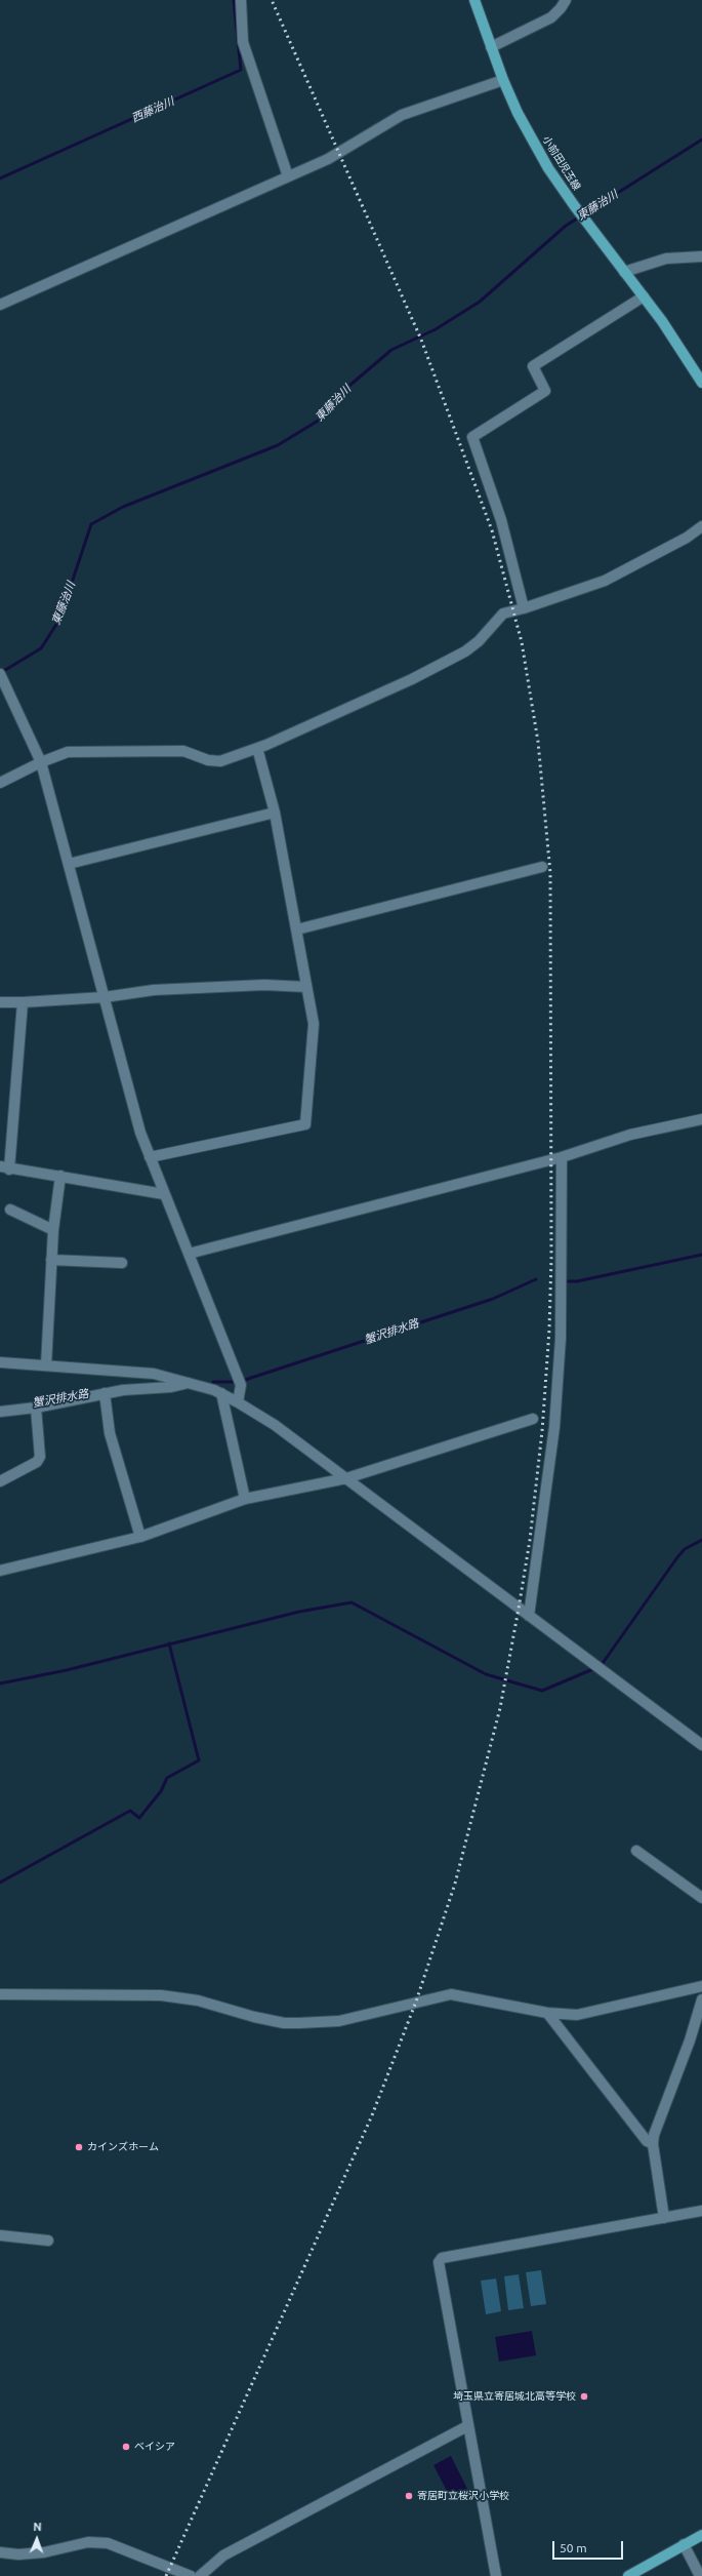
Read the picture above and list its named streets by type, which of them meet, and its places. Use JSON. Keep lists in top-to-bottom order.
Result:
{
  "streets": {
    "main road": ["小前田児玉線"]
  },
  "water": ["西藤治川", "東藤治川", "蟹沢排水路"],
  "places": [
    "カインズホーム",
    "埼玉県立寄居城北高等学校",
    "ベイシア",
    "寄居町立桜沢小学校"
  ],
  "scale_bar": "50 m",
  "north": "top"
}
